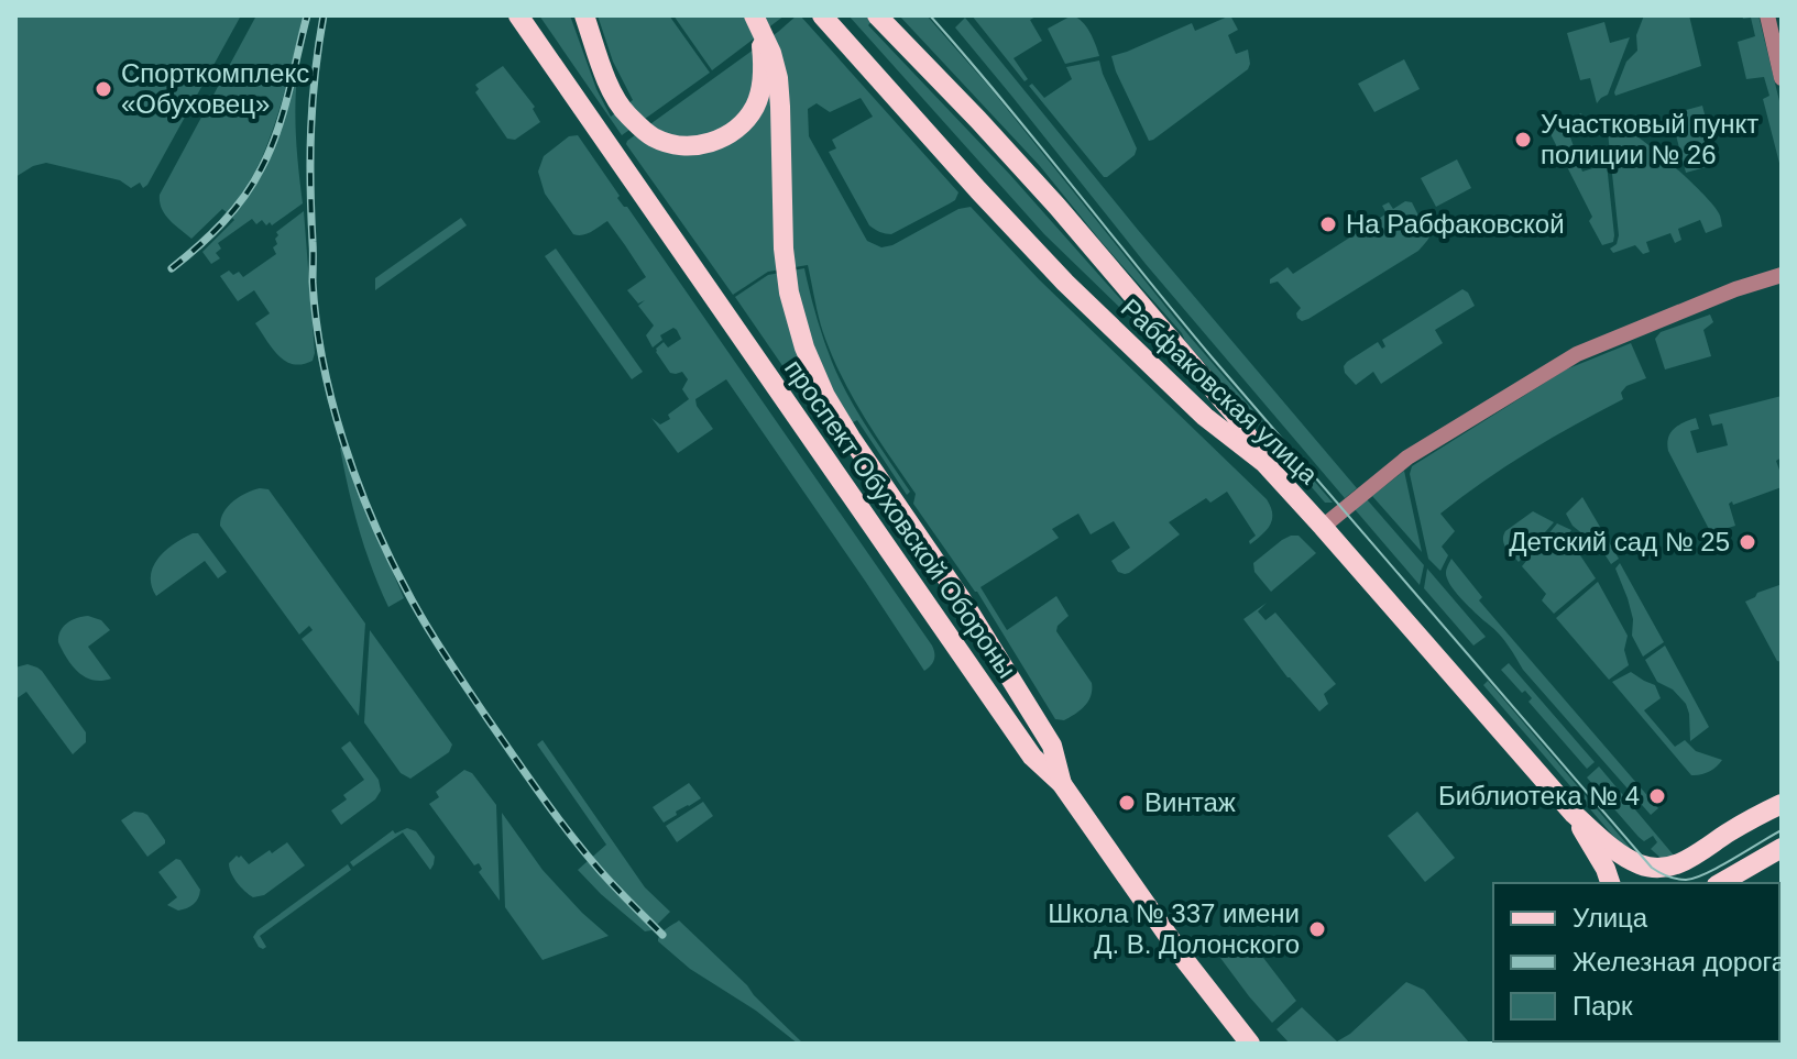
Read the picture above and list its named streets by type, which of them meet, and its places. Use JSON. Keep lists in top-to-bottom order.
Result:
{
  "streets": {
    "main road": ["Рабфаковская улица", "проспект Обуховской Обороны"]
  },
  "places": [
    "Спорткомплекс «Обуховец»",
    "Участковый пункт полиции № 26",
    "На Рабфаковской",
    "Детский сад № 25",
    "Библиотека № 4",
    "Винтаж",
    "Школа № 337 имени Д. В. Долонского"
  ],
  "legend": ["Улица", "Железная дорога", "Парк"]
}
